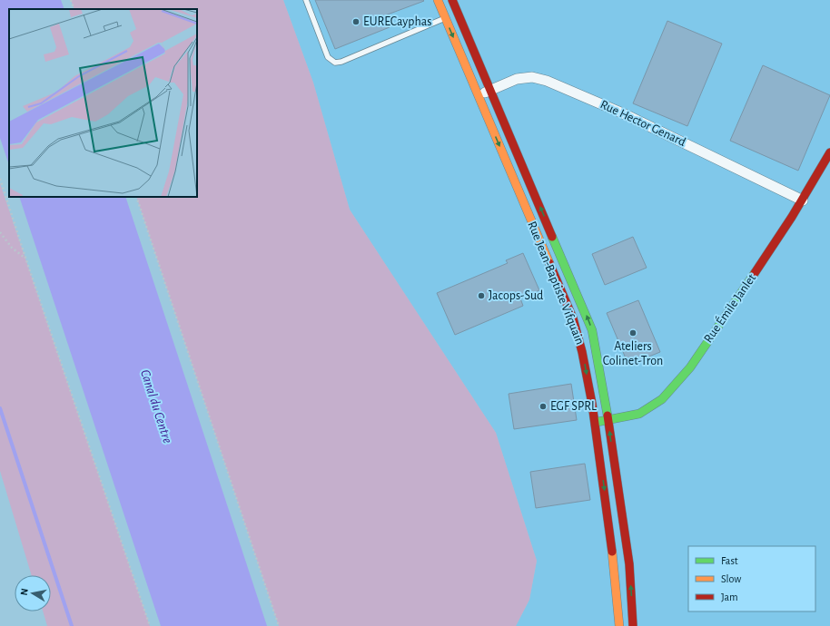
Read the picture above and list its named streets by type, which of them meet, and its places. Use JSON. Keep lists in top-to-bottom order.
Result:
{
  "streets": {
    "street": ["Rue Hector Genard", "Rue Jean-Baptiste Vifquain", "Rue Émile Janlet"]
  },
  "crossings": [
    ["Rue Hector Genard", "Rue Jean-Baptiste Vifquain"],
    ["Rue Hector Genard", "Rue Émile Janlet"],
    ["Rue Jean-Baptiste Vifquain", "Rue Émile Janlet"]
  ],
  "water": ["Canal du Centre"],
  "places": [
    "EURECayphas",
    "Jacops-Sud",
    "Ateliers Colinet-Tron",
    "EGF SPRL"
  ],
  "legend": ["Fast", "Slow", "Jam"],
  "north": "left"
}
